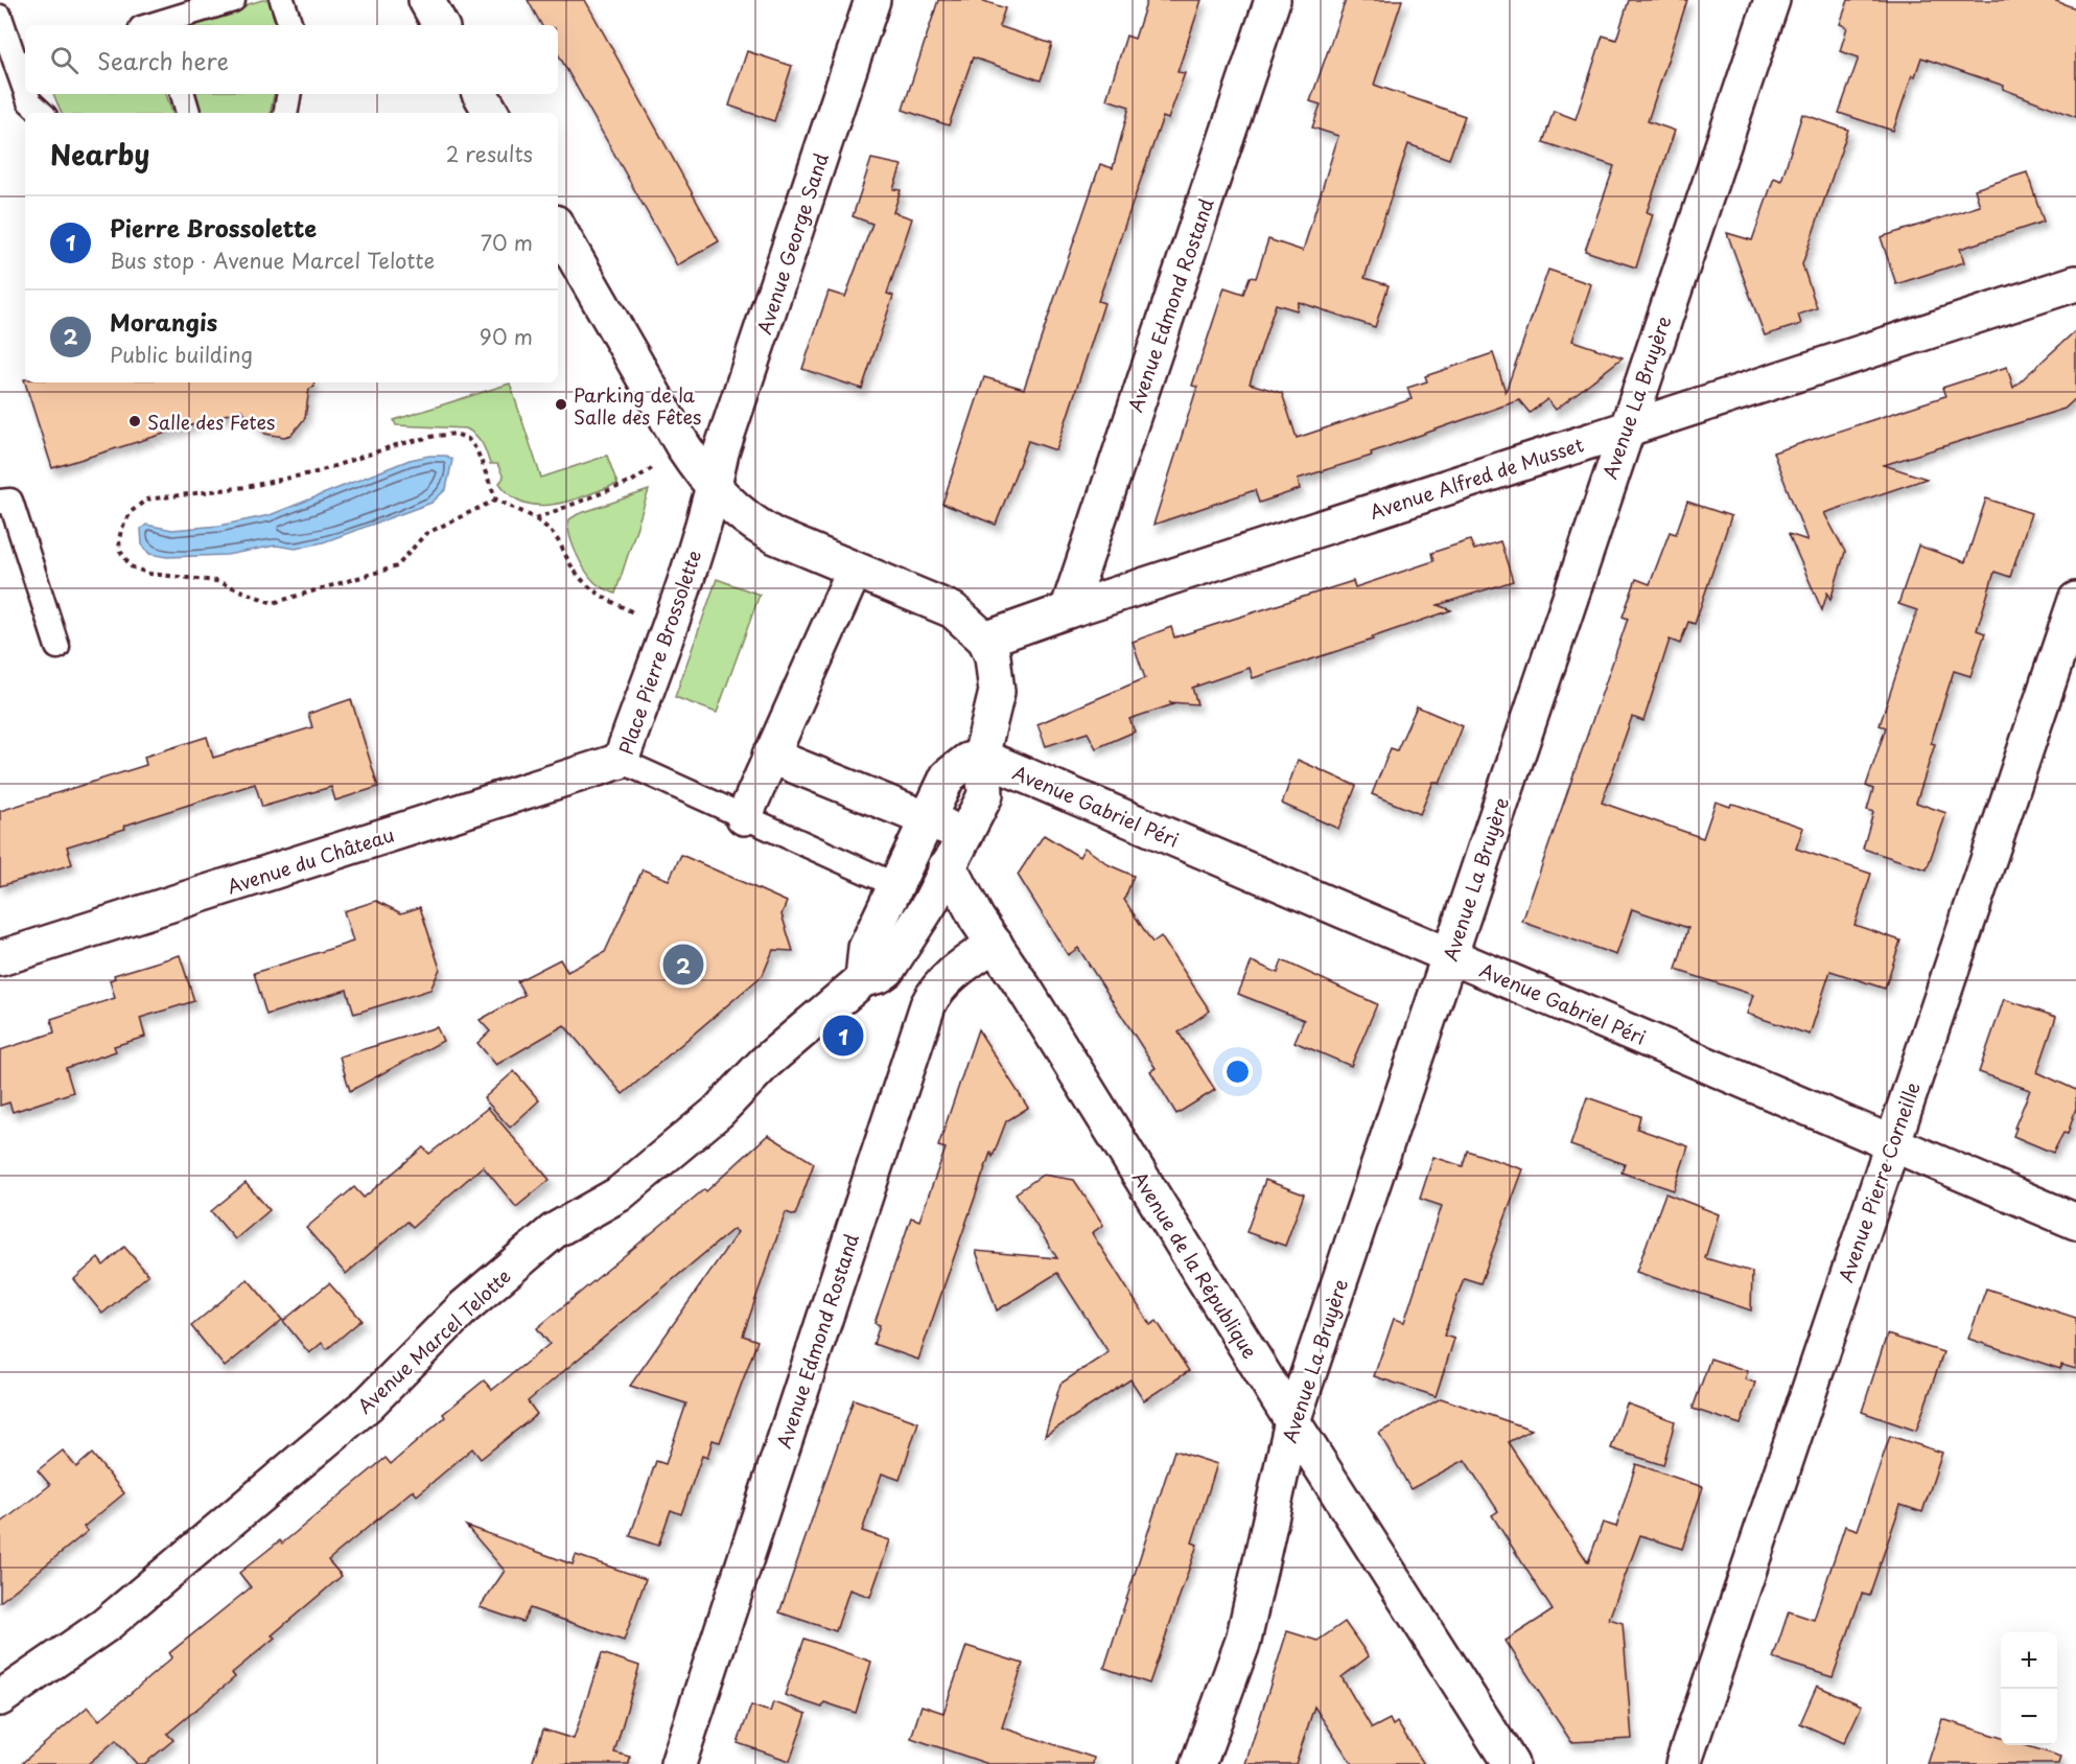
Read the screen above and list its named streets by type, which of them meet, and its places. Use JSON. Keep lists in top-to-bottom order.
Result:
{
  "streets": {
    "street": [
      "Avenue George Sand",
      "Avenue Edmond Rostand",
      "Avenue La Bruyère",
      "Avenue Alfred de Musset",
      "Place Pierre Brossolette",
      "Avenue Gabriel Péri",
      "Avenue du Château",
      "Avenue Pierre Corneille",
      "Avenue de la République",
      "Avenue Marcel Telotte"
    ]
  },
  "crossings": [
    ["Avenue George Sand", "Place Pierre Brossolette"],
    ["Avenue Edmond Rostand", "Avenue Alfred de Musset"],
    ["Avenue Edmond Rostand", "Avenue de la République"],
    ["Avenue La Bruyère", "Avenue Alfred de Musset"],
    ["Avenue La Bruyère", "Avenue Gabriel Péri"],
    ["Avenue La Bruyère", "Avenue de la République"],
    ["Place Pierre Brossolette", "Avenue du Château"],
    ["Avenue Gabriel Péri", "Avenue Pierre Corneille"],
    ["Avenue de la République", "Avenue Marcel Telotte"]
  ],
  "places": ["Parking de la Salle des Fêtes", "Salle des Fetes"],
  "page": {
    "search": "Search here",
    "heading": ["Nearby", "2 results"],
    "list": [
      {
        "mark": "1",
        "name": "Pierre Brossolette",
        "note": "Bus stop · Avenue Marcel Telotte",
        "value": "70 m"
      },
      {
        "mark": "2",
        "name": "Morangis",
        "note": "Public building",
        "value": "90 m"
      }
    ],
    "pins": ["2", "1"],
    "map_buttons": ["+", "−"]
  }
}
